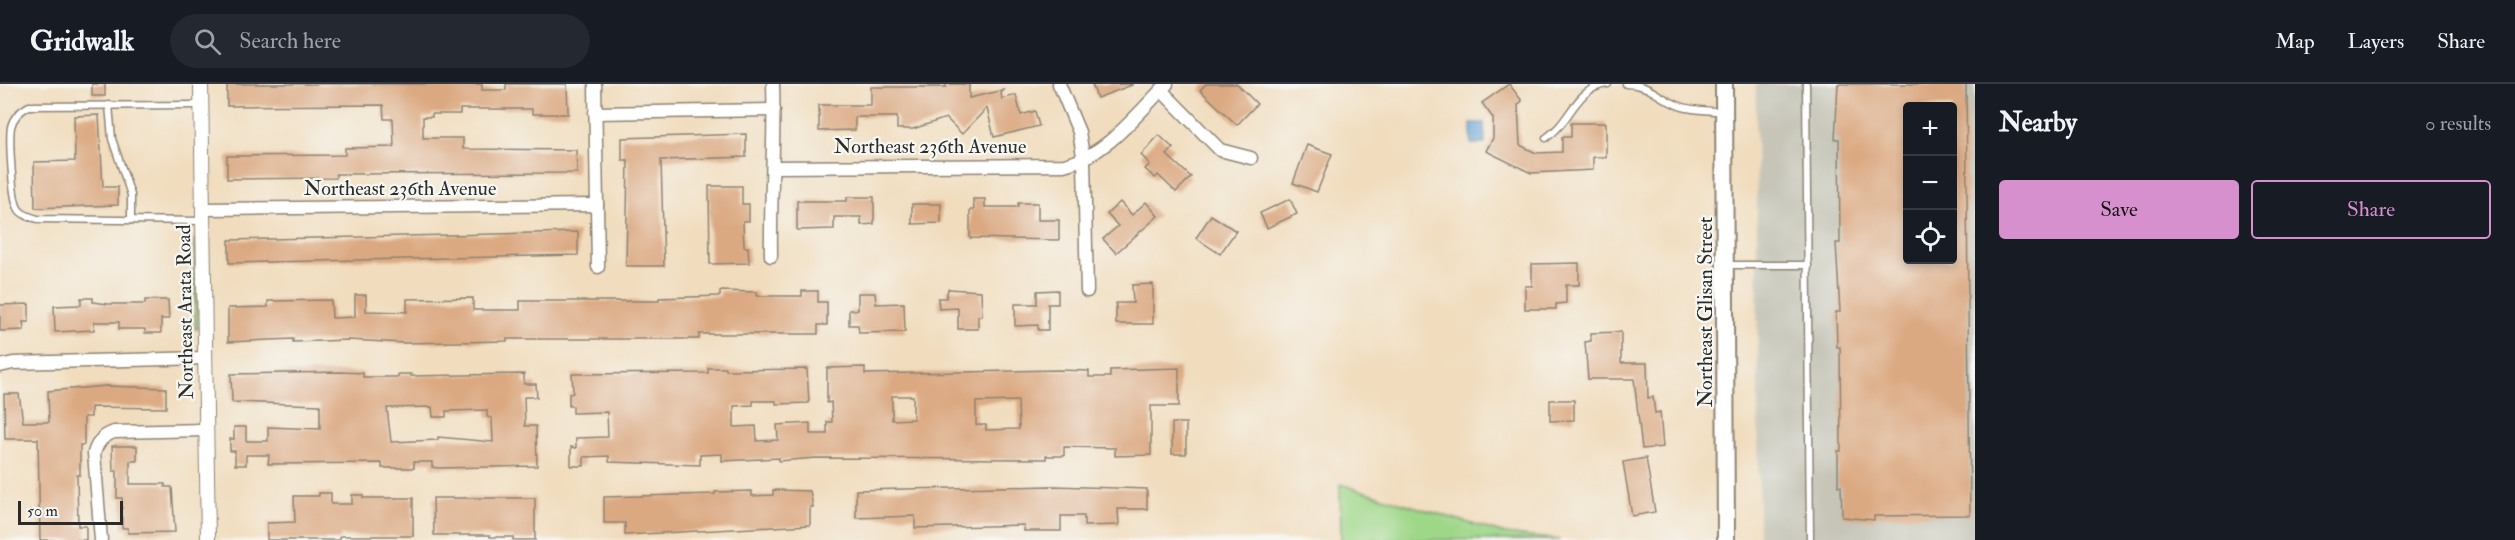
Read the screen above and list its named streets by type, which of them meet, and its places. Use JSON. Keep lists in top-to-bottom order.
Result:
{
  "streets": {
    "main road": ["Northeast Glisan Street"],
    "street": ["Northeast 236th Avenue", "Northeast Arata Road"]
  },
  "crossings": [
    ["Northeast 236th Avenue", "Northeast Arata Road"]
  ],
  "scale_bar": "50 m",
  "page": {
    "header": "Gridwalk",
    "search": "Search here",
    "nav": ["Map", "Layers", "Share"],
    "heading": ["Nearby", "0 results"],
    "map_buttons": ["+", "−"],
    "buttons": ["Save", "Share"],
    "scale": "50 m"
  }
}
